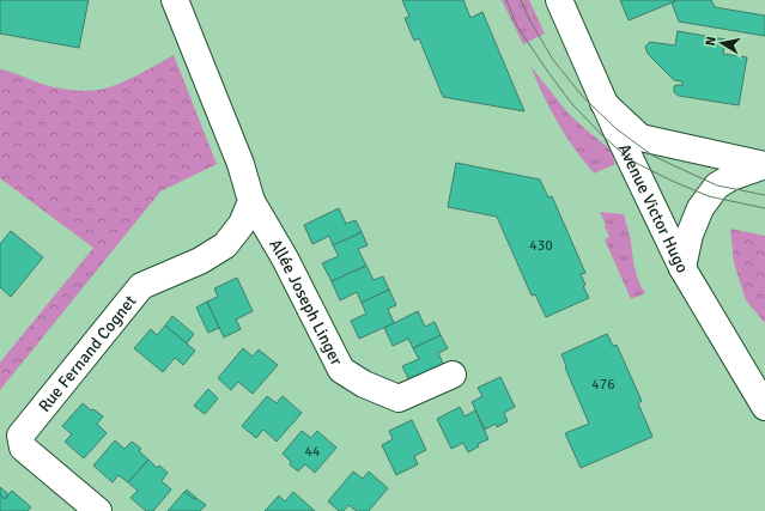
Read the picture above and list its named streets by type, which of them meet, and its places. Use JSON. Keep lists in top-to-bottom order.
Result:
{
  "streets": {
    "street": ["Avenue Victor Hugo", "Allée Joseph Linger", "Rue Fernand Cognet"]
  },
  "crossings": [
    ["Allée Joseph Linger", "Rue Fernand Cognet"]
  ],
  "house_numbers": ["430", "476", "44"],
  "north": "left"
}
